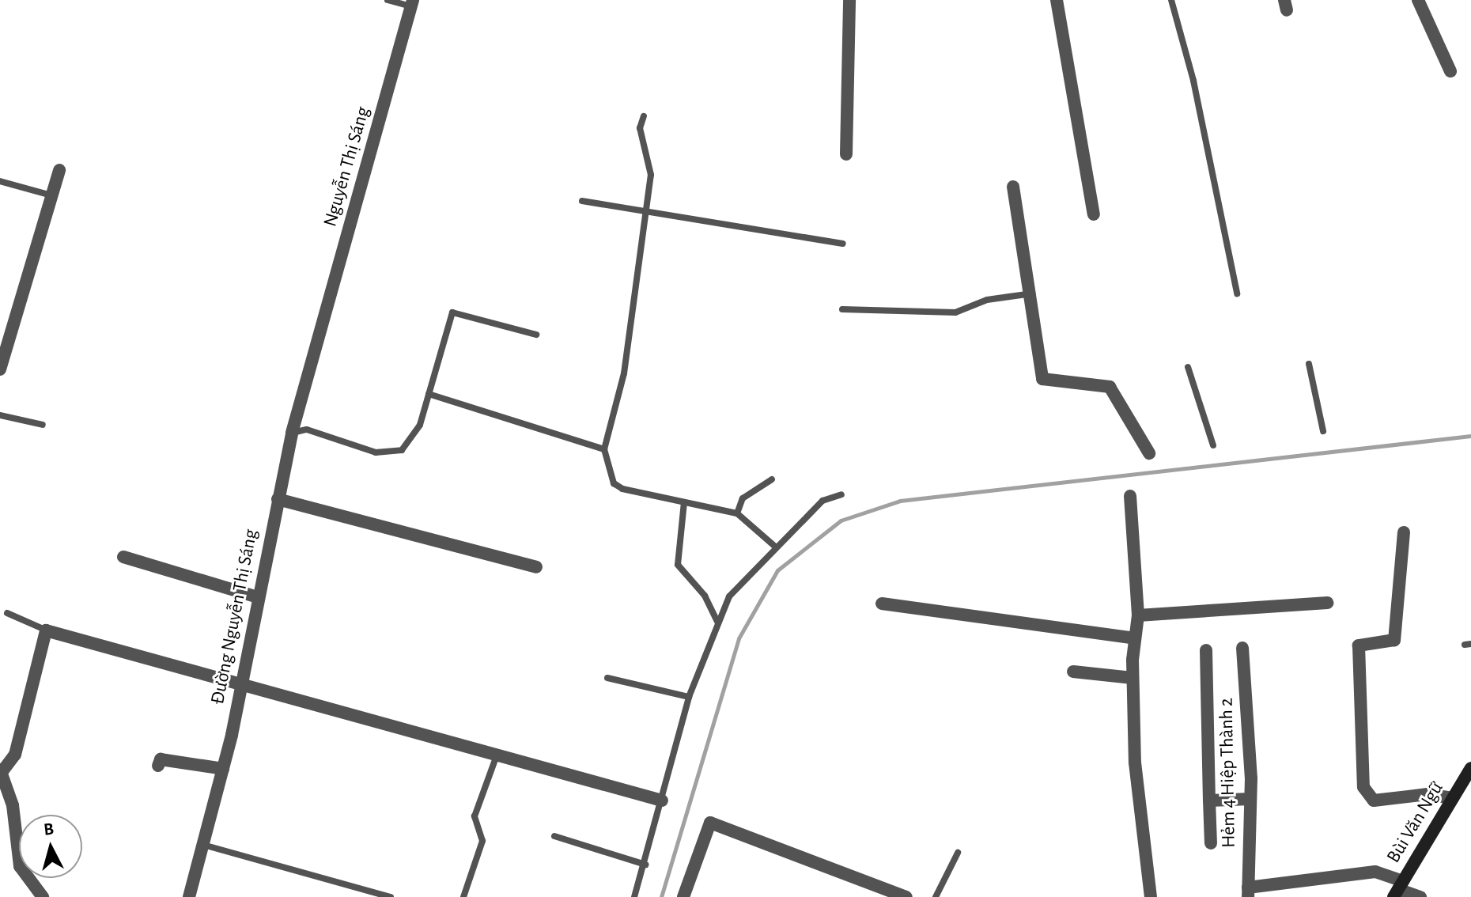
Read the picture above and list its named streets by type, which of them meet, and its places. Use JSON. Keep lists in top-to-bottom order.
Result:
{
  "streets": {
    "main road": ["Bùi Văn Ngữ"],
    "street": ["Nguyễn Thị Sáng", "Đường Nguyễn Thị Sáng", "Hẻm 4 Hiệp Thành 2"]
  },
  "crossings": [
    ["Nguyễn Thị Sáng", "Đường Nguyễn Thị Sáng"]
  ],
  "north": "top"
}
